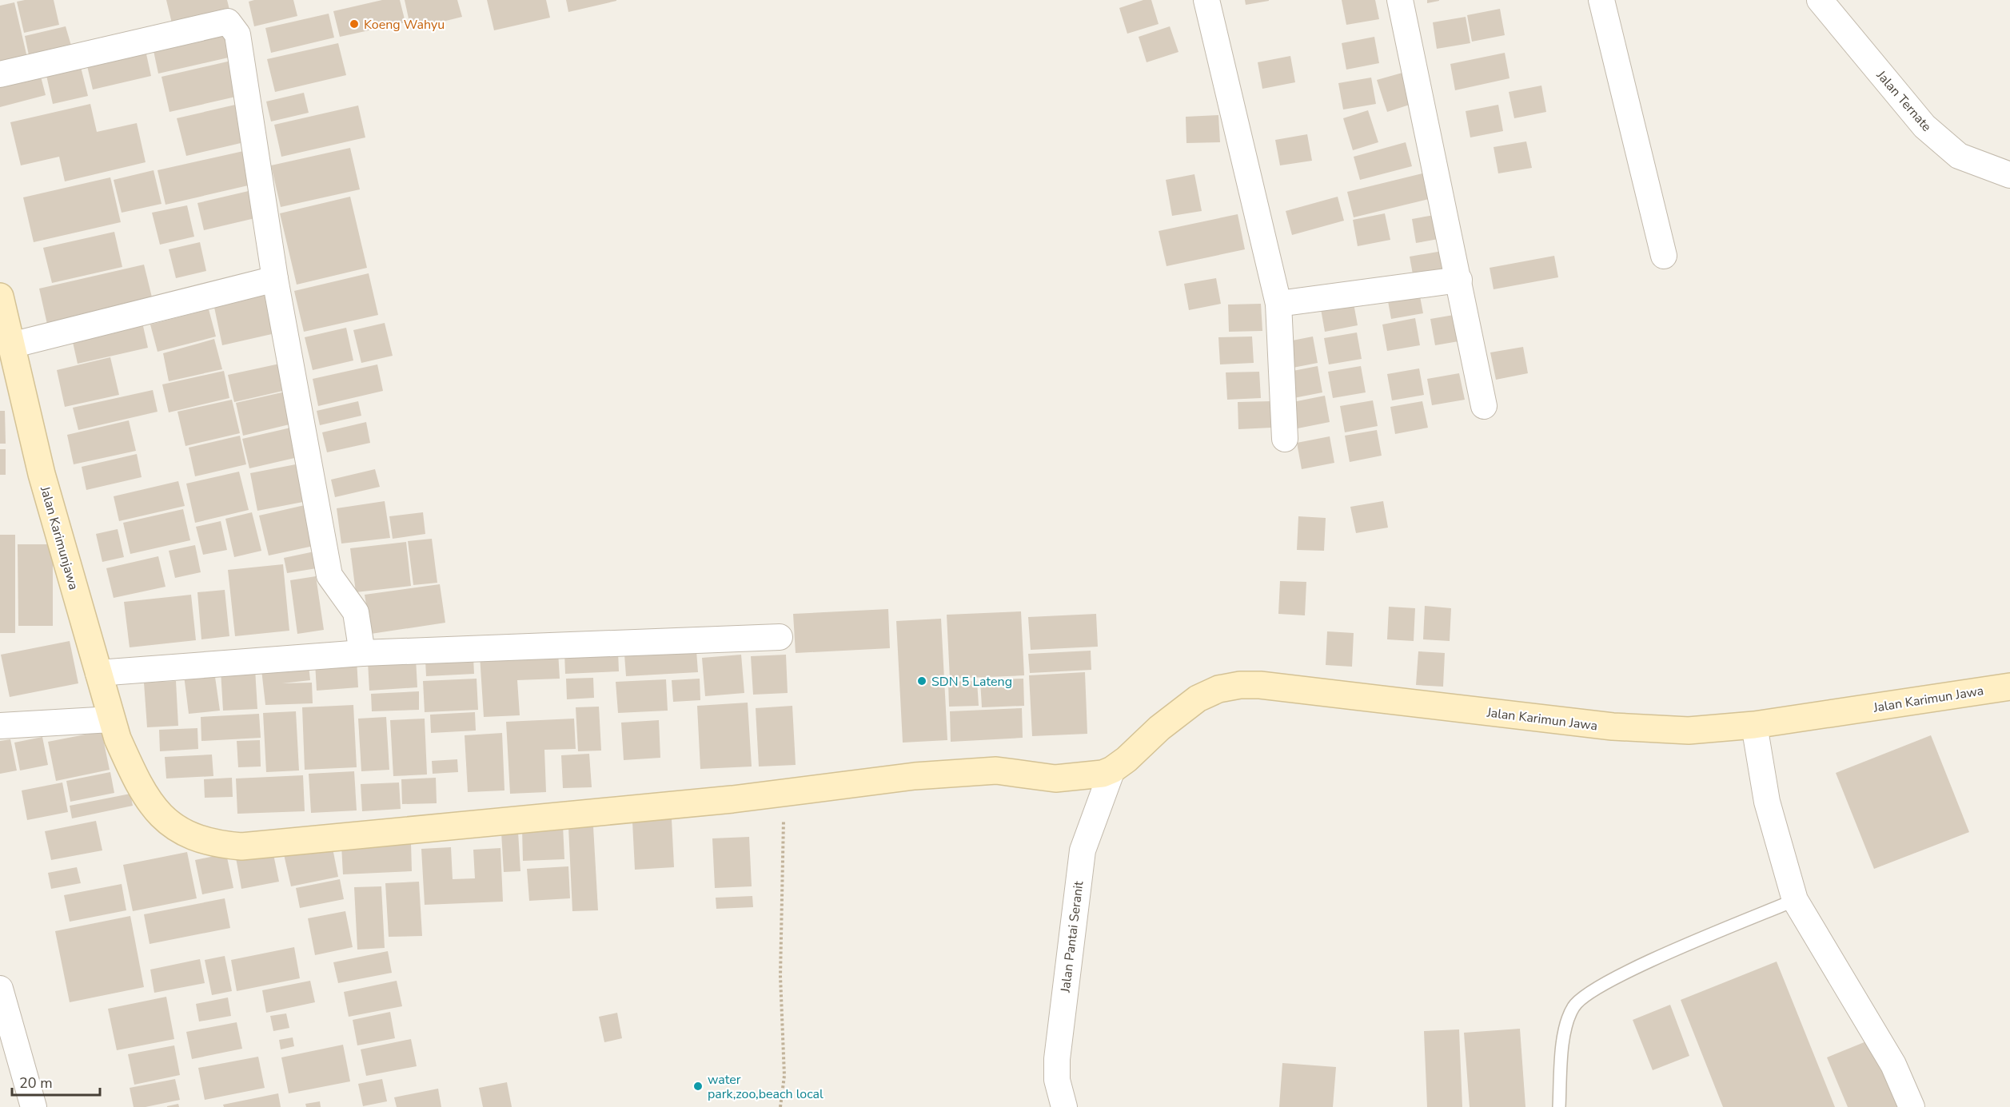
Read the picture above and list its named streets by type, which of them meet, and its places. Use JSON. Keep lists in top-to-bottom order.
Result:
{
  "streets": {
    "street": [
      "Jalan Ternate",
      "Jalan Karimunjawa",
      "Jalan Karimun Jawa",
      "Jalan Pantai Seranit"
    ]
  },
  "crossings": [
    ["Jalan Karimunjawa", "Jalan Karimun Jawa"],
    ["Jalan Karimunjawa", "Jalan Pantai Seranit"],
    ["Jalan Karimun Jawa", "Jalan Pantai Seranit"]
  ],
  "places": ["Koeng Wahyu", "SDN 5 Lateng", "water park,zoo,beach local"],
  "scale_bar": "20 m"
}
